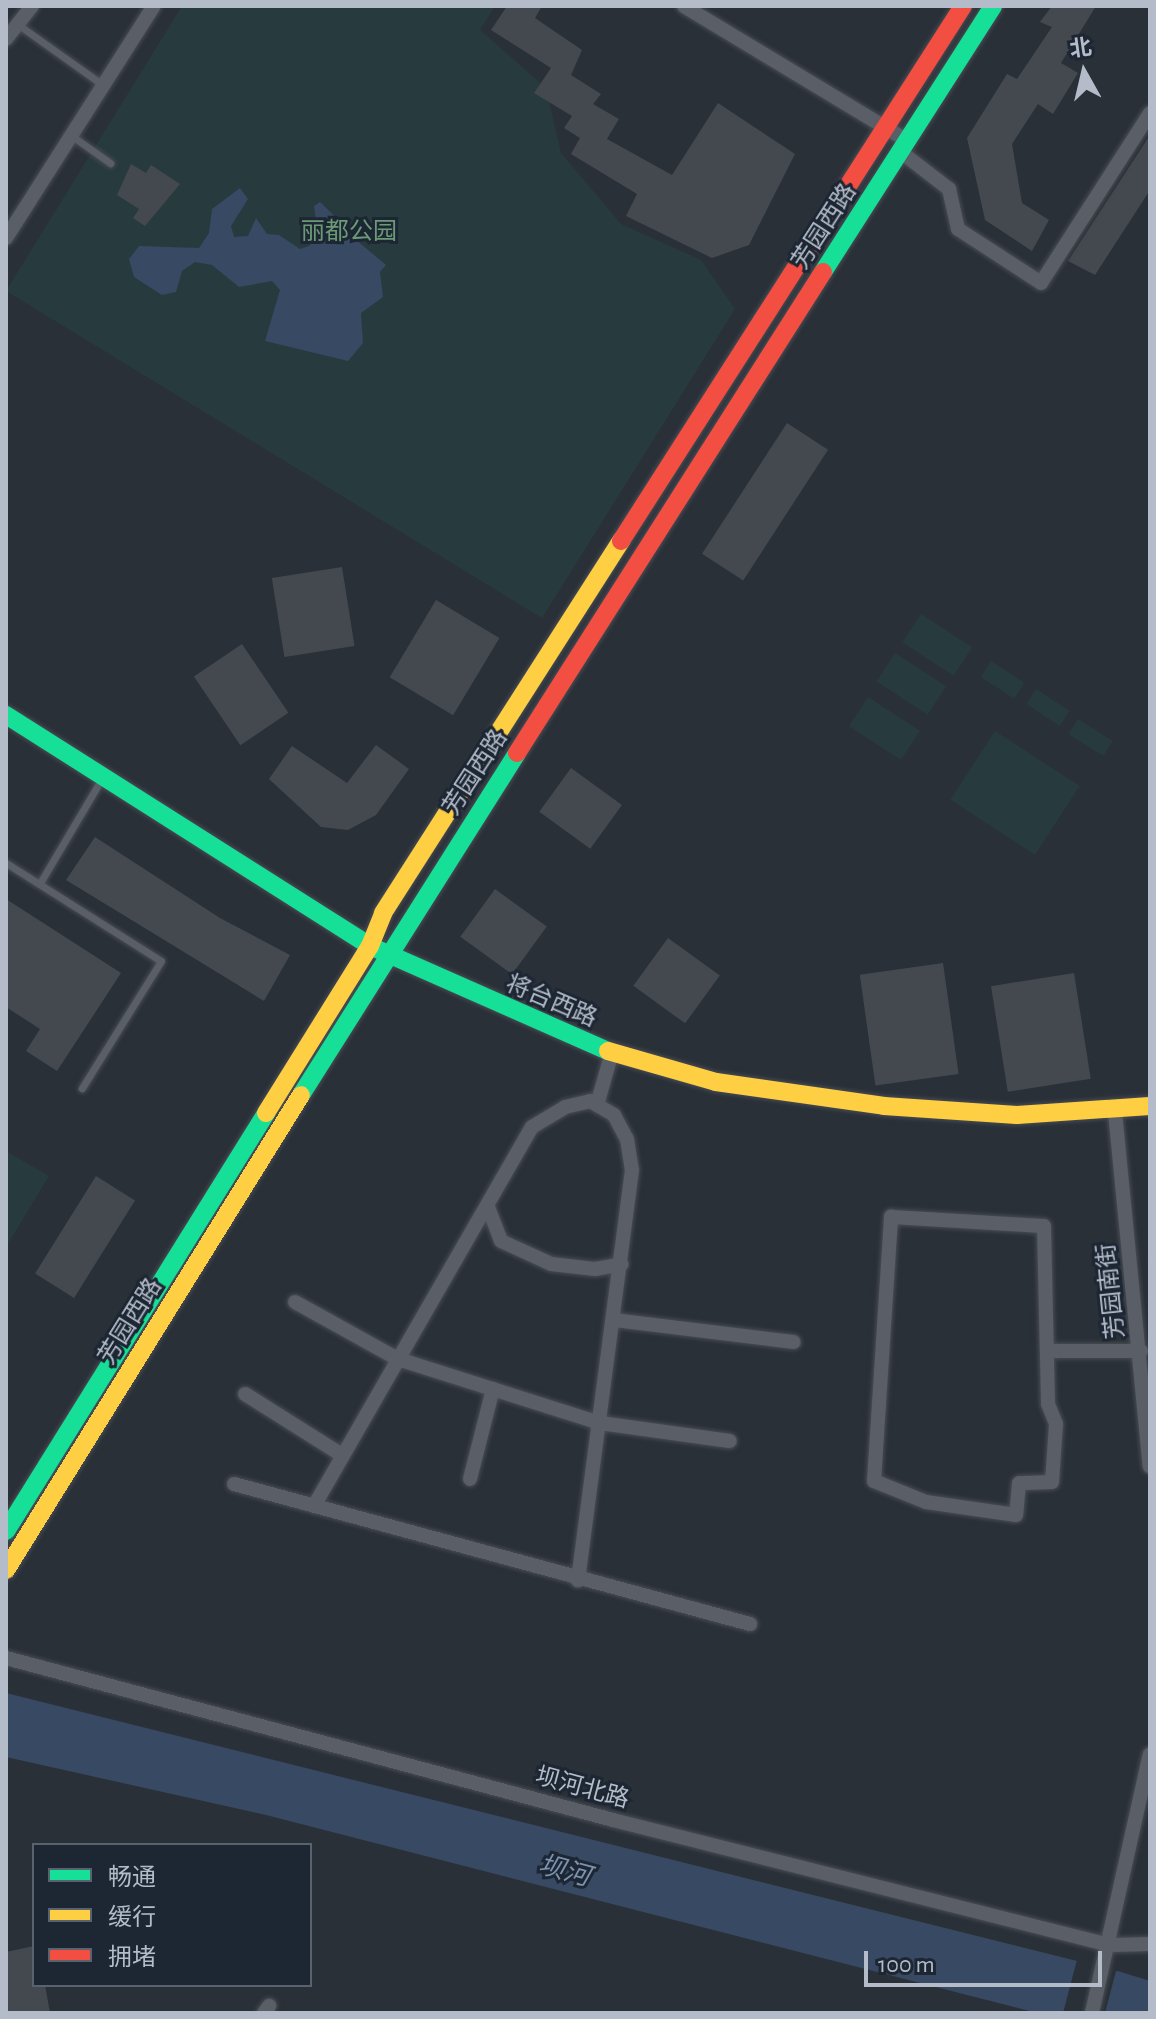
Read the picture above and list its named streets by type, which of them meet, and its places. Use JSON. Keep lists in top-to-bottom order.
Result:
{
  "streets": {
    "main road": ["芳园西路", "将台西路"],
    "street": ["芳园南街", "坝河北路"]
  },
  "crossings": [
    ["芳园西路", "将台西路"],
    ["将台西路", "芳园南街"]
  ],
  "water": ["坝河"],
  "parks": ["丽都公园"],
  "legend": ["畅通", "缓行", "拥堵"],
  "scale_bar": "100 m",
  "north": "top"
}
